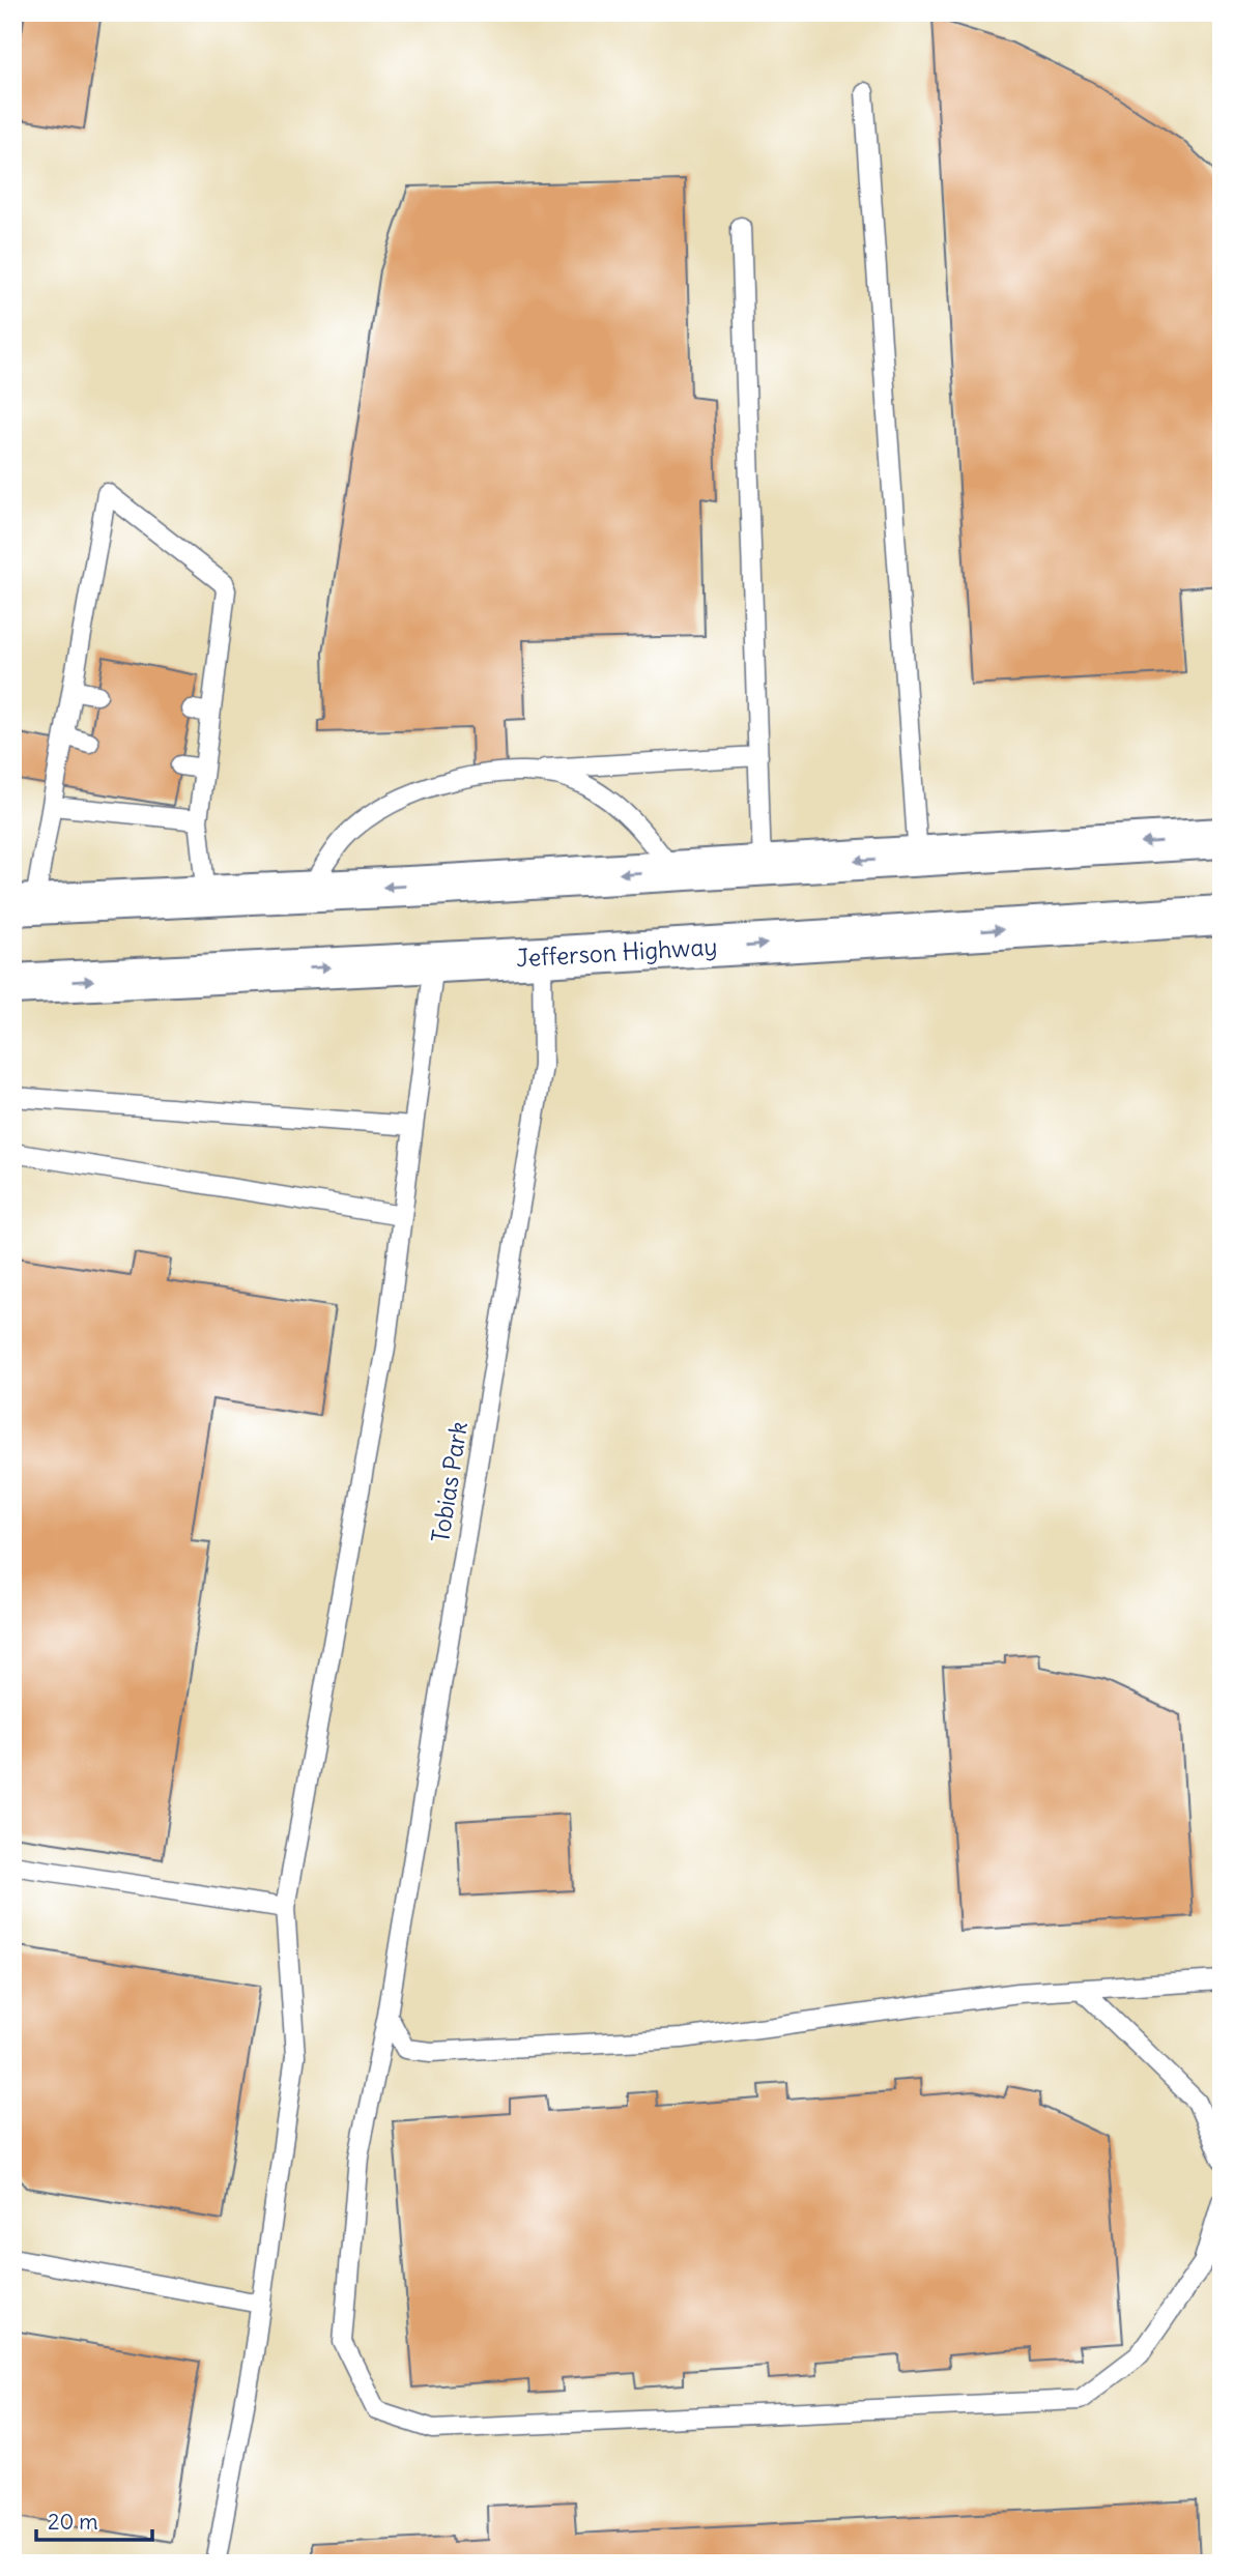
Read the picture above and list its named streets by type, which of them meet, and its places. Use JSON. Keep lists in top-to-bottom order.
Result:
{
  "streets": {
    "main road": ["Jefferson Highway"],
    "lane": ["Tobias Park"]
  },
  "crossings": [
    ["Jefferson Highway", "Tobias Park"]
  ],
  "scale_bar": "20 m"
}
